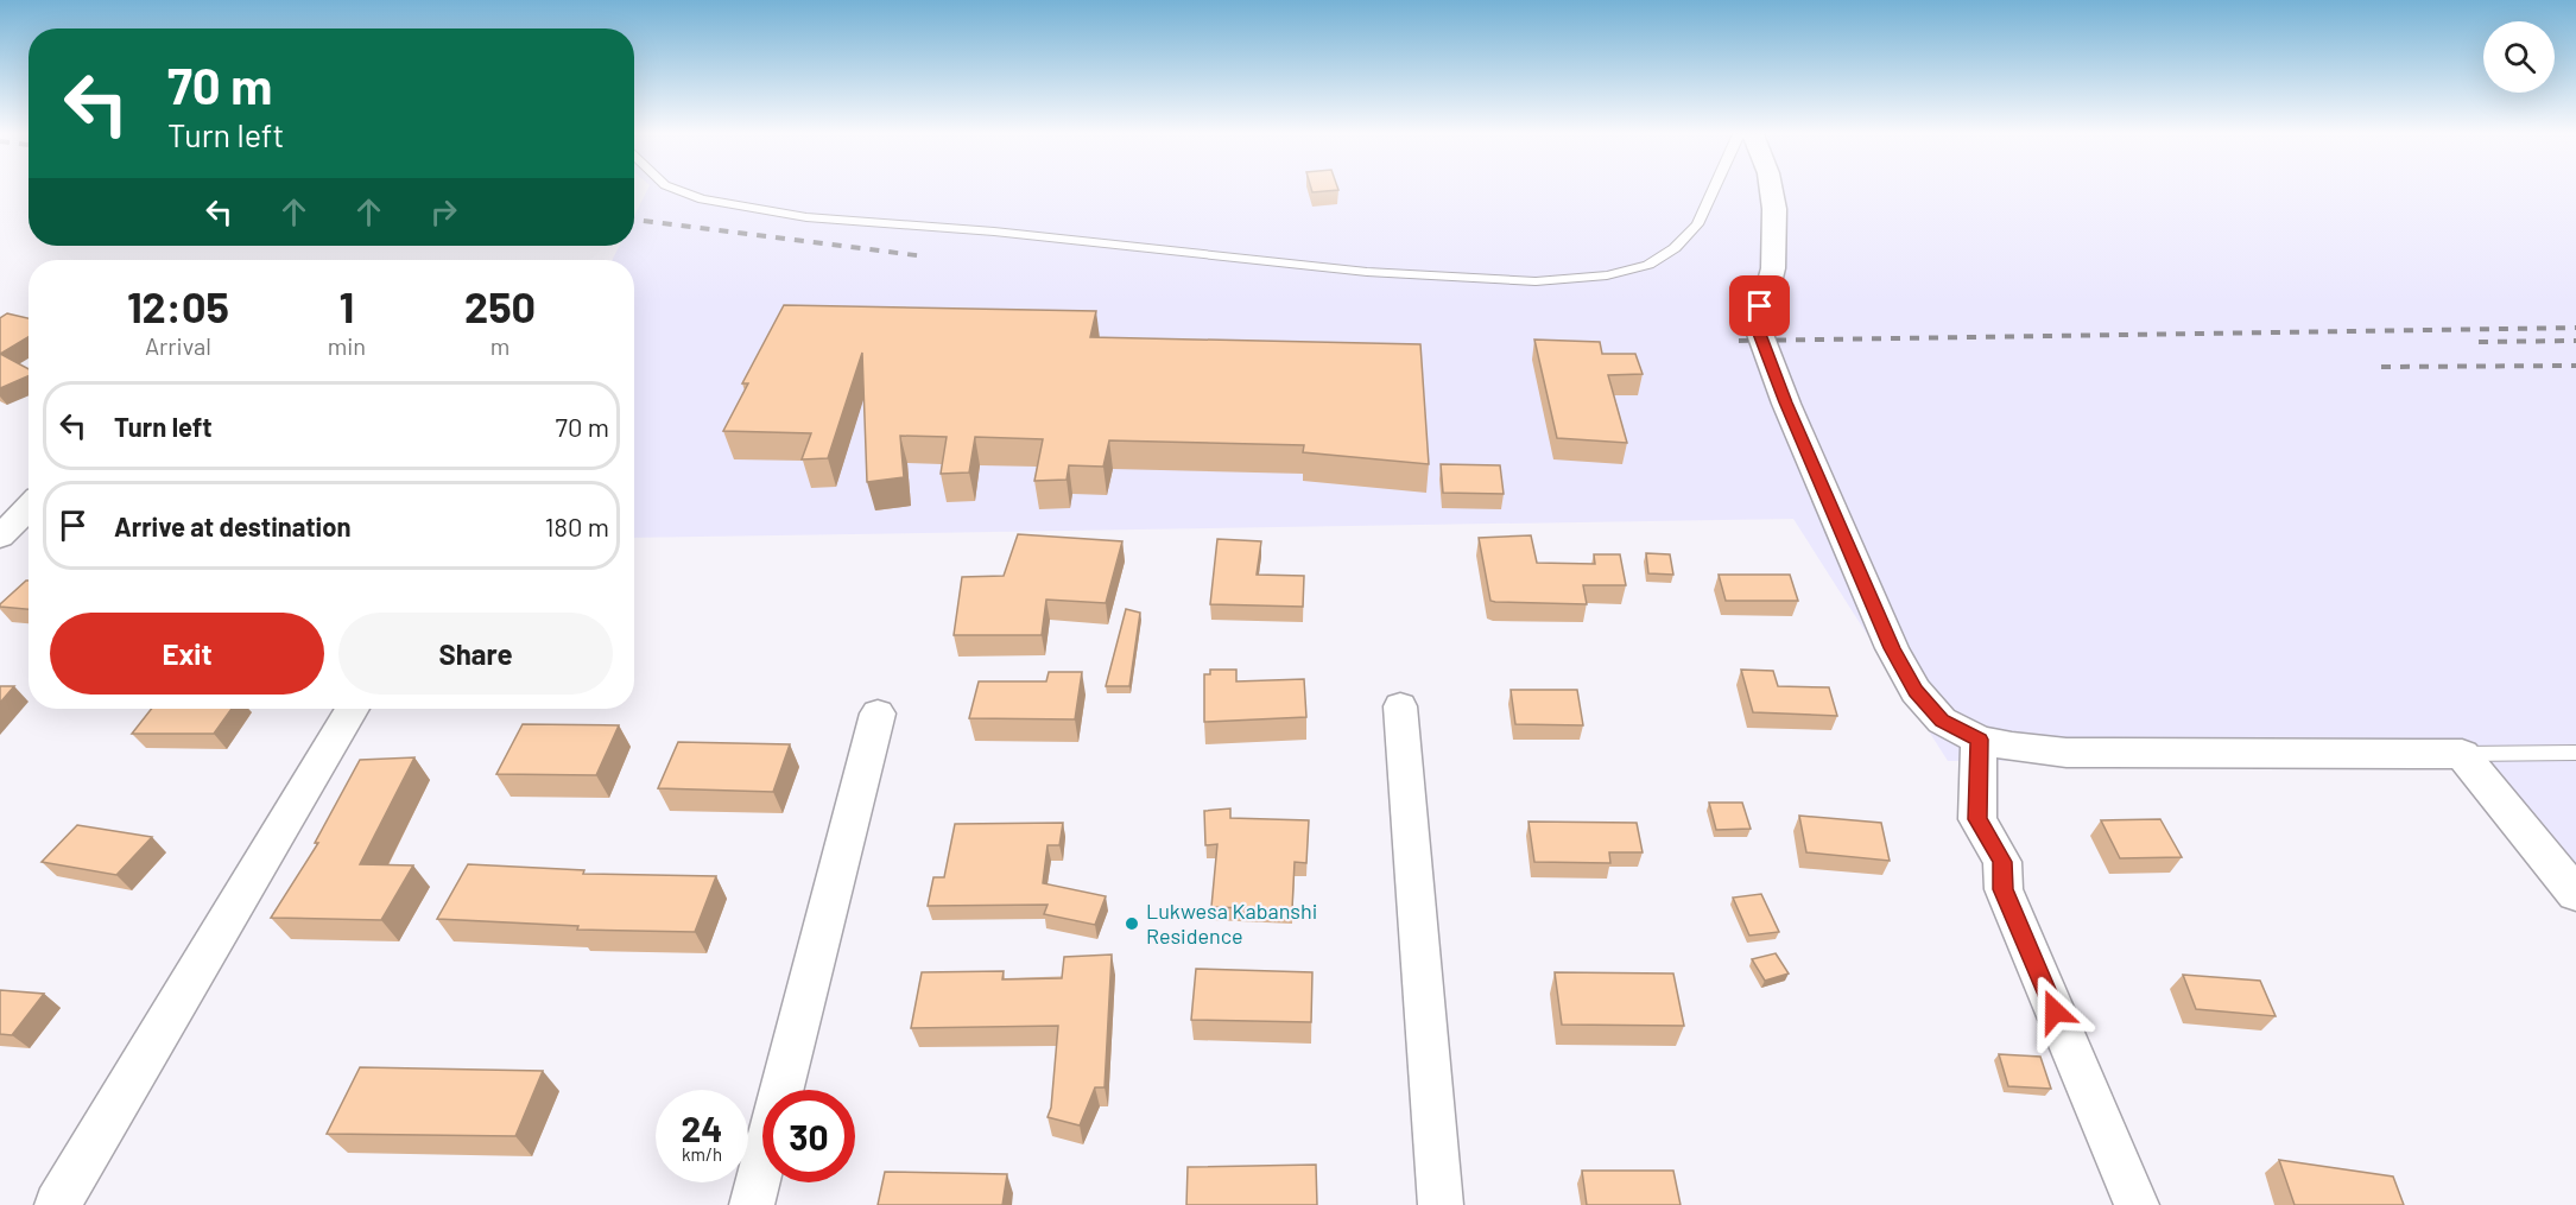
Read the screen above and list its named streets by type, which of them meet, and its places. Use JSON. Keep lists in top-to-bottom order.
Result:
{
  "places": ["Lukwesa Kabanshi Residence"],
  "page": {
    "turn": ["70 m", "Turn left"],
    "eta": [
      "12:05",
      "Arrival",
      "1",
      "min",
      "250",
      "m"
    ],
    "list": [
      {
        "name": "Turn left",
        "value": "70 m"
      },
      {
        "name": "Arrive at destination",
        "value": "180 m"
      }
    ],
    "buttons": ["Exit", "Share"],
    "speed": "24 km/h",
    "limit": "30"
  }
}
